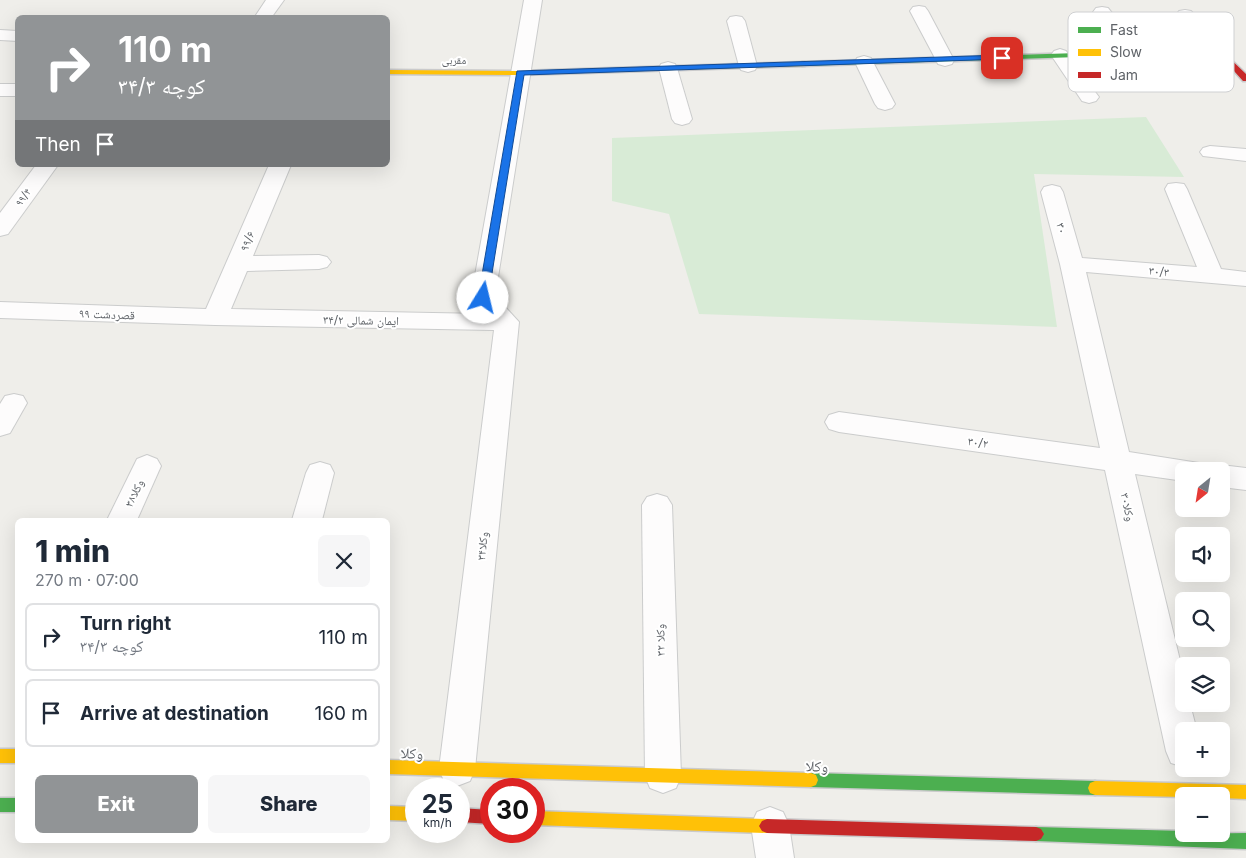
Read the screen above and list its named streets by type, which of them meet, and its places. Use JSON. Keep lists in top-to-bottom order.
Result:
{
  "streets": {
    "street": [
      "مقربی",
      "۹۹/۴",
      "۳۰",
      "۹۹/۶",
      "۳۰/۳",
      "قصردشت ۹۹",
      "۳۴/۲ ایمان شمالی",
      "۳۰/۲",
      "وکلا۳۸",
      "وکلا۳۰",
      "وکلا۳۴",
      "وکلا ۳۲",
      "وکلا"
    ]
  },
  "crossings": [
    ["۳۰", "۳۰/۳"],
    ["۳۰", "وکلا۳۰"],
    ["۹۹/۶", "قصردشت ۹۹"],
    ["۹۹/۶", "۳۴/۲ ایمان شمالی"],
    ["۳۰/۳", "وکلا۳۰"],
    ["قصردشت ۹۹", "۳۴/۲ ایمان شمالی"],
    ["۳۴/۲ ایمان شمالی", "وکلا۳۴"],
    ["۳۰/۲", "وکلا۳۰"],
    ["وکلا۳۴", "وکلا"],
    ["وکلا ۳۲", "وکلا"]
  ],
  "legend": ["Fast", "Slow", "Jam"],
  "north": "bottom left",
  "page": {
    "turn": ["110 m", "کوچه ۳۴/۳"],
    "then": "Then",
    "map_buttons": ["+", "−"],
    "heading": ["1 min", "270 m · 07:00"],
    "list": [
      {
        "name": "Turn right",
        "note": "کوچه ۳۴/۳",
        "value": "110 m"
      },
      {
        "name": "Arrive at destination",
        "value": "160 m"
      }
    ],
    "buttons": ["Exit", "Share"],
    "speed": "25 km/h",
    "limit": "30"
  }
}
